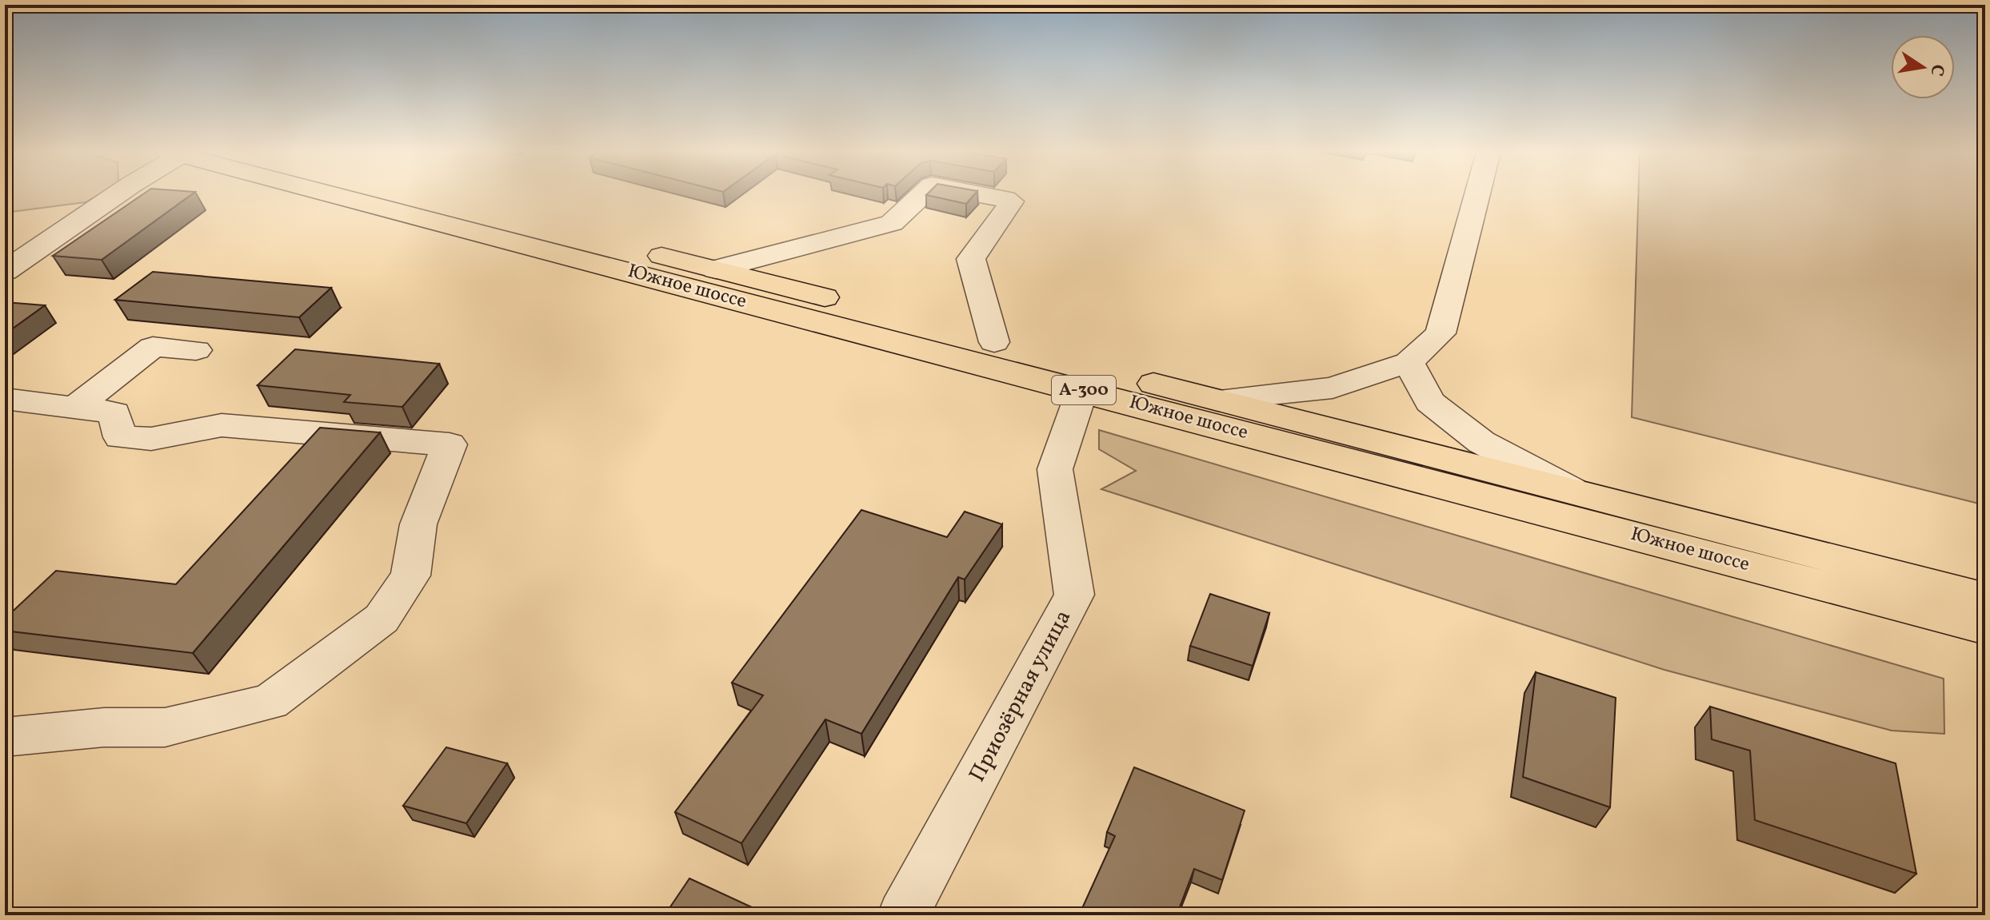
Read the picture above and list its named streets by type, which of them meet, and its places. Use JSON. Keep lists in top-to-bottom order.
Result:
{
  "streets": {
    "main road": ["Южное шоссе", "А-300"],
    "street": ["Приозёрная улица"]
  },
  "crossings": [
    ["Южное шоссе", "Приозёрная улица"]
  ],
  "north": "right"
}
